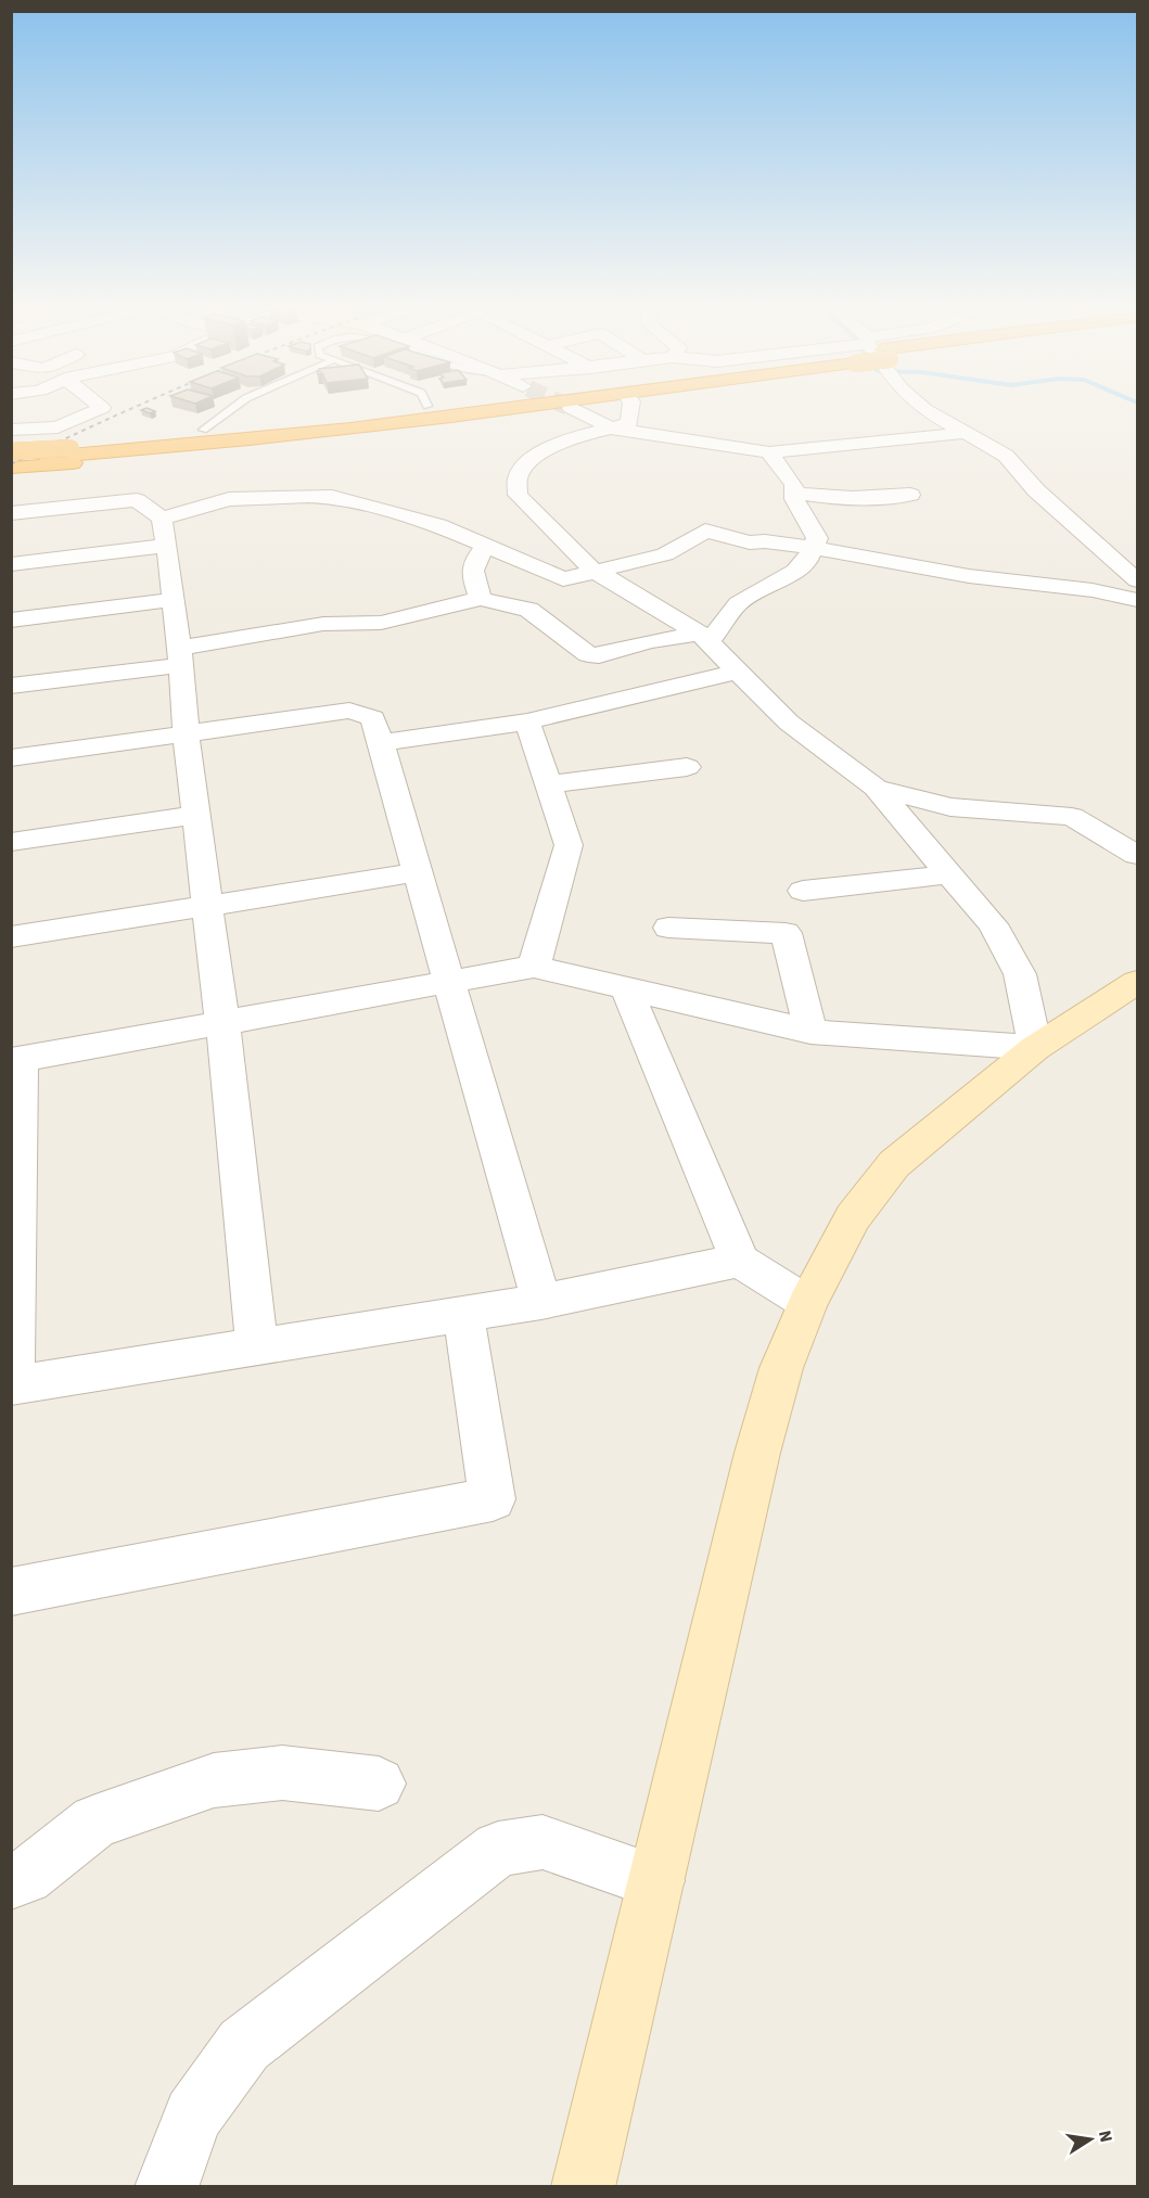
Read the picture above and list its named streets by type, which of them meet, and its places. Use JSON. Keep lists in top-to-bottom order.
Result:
{
  "north": "right"
}
